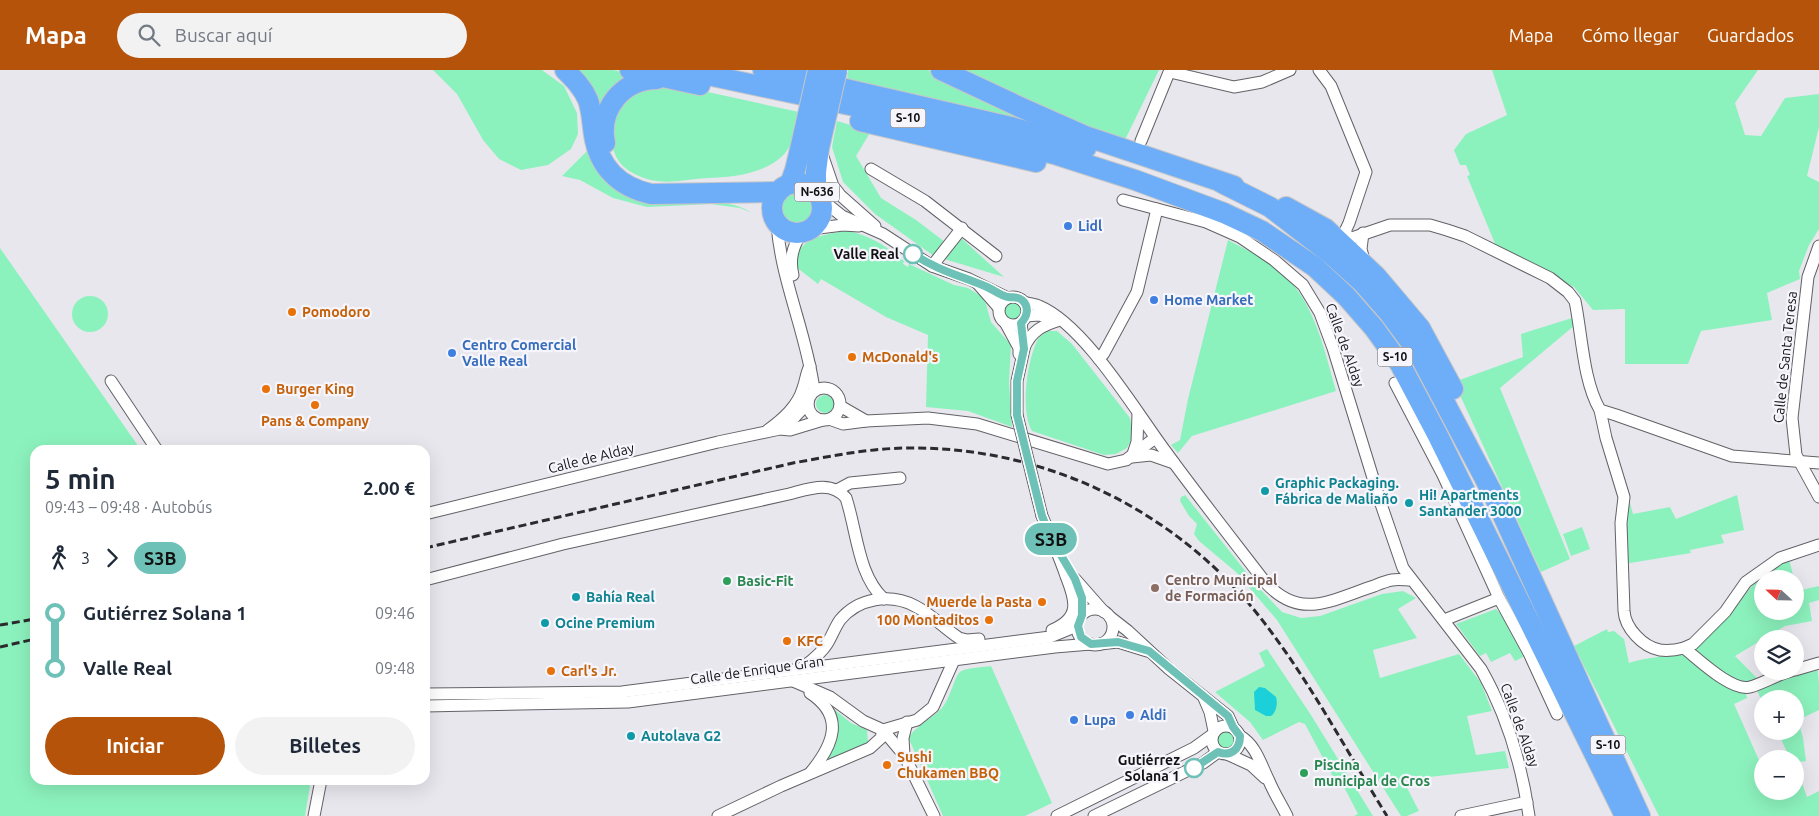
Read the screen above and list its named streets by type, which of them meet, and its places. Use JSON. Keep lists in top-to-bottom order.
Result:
{
  "streets": {
    "highway": ["S-10", "N-636"],
    "street": ["Calle de Alday", "Calle de Santa Teresa", "Calle de Enrique Gran"]
  },
  "crossings": [
    ["N-636", "Calle de Alday"]
  ],
  "places": [
    "Lidl",
    "Valle Real",
    "Home Market",
    "Pomodoro",
    "Centro Comercial Valle Real",
    "McDonald's",
    "Burger King",
    "Pans & Company",
    "Graphic Packaging. Fábrica de Maliaño",
    "Hi! Apartments Santander 3000",
    "Basic-Fit",
    "Centro Municipal de Formación",
    "Bahía Real",
    "Muerde la Pasta",
    "100 Montaditos",
    "Ocine Premium",
    "KFC",
    "Carl's Jr.",
    "Aldi",
    "Lupa",
    "Autolava G2",
    "Sushi Chukamen BBQ",
    "Gutiérrez Solana 1",
    "Piscina municipal de Cros"
  ],
  "lines": ["bus line S3B"],
  "north": "left",
  "page": {
    "header": "Mapa",
    "search": "Buscar aquí",
    "nav": ["Mapa", "Cómo llegar", "Guardados"],
    "on_map": "S3B",
    "heading": ["5 min", "09:43 – 09:48 · Autobús", "2.00 €"],
    "legs": ["3", "S3B"],
    "map_buttons": ["+", "−"],
    "list": [
      {
        "name": "Gutiérrez Solana 1",
        "value": "09:46"
      },
      {
        "name": "Valle Real",
        "value": "09:48"
      }
    ],
    "buttons": ["Iniciar", "Billetes"]
  }
}
